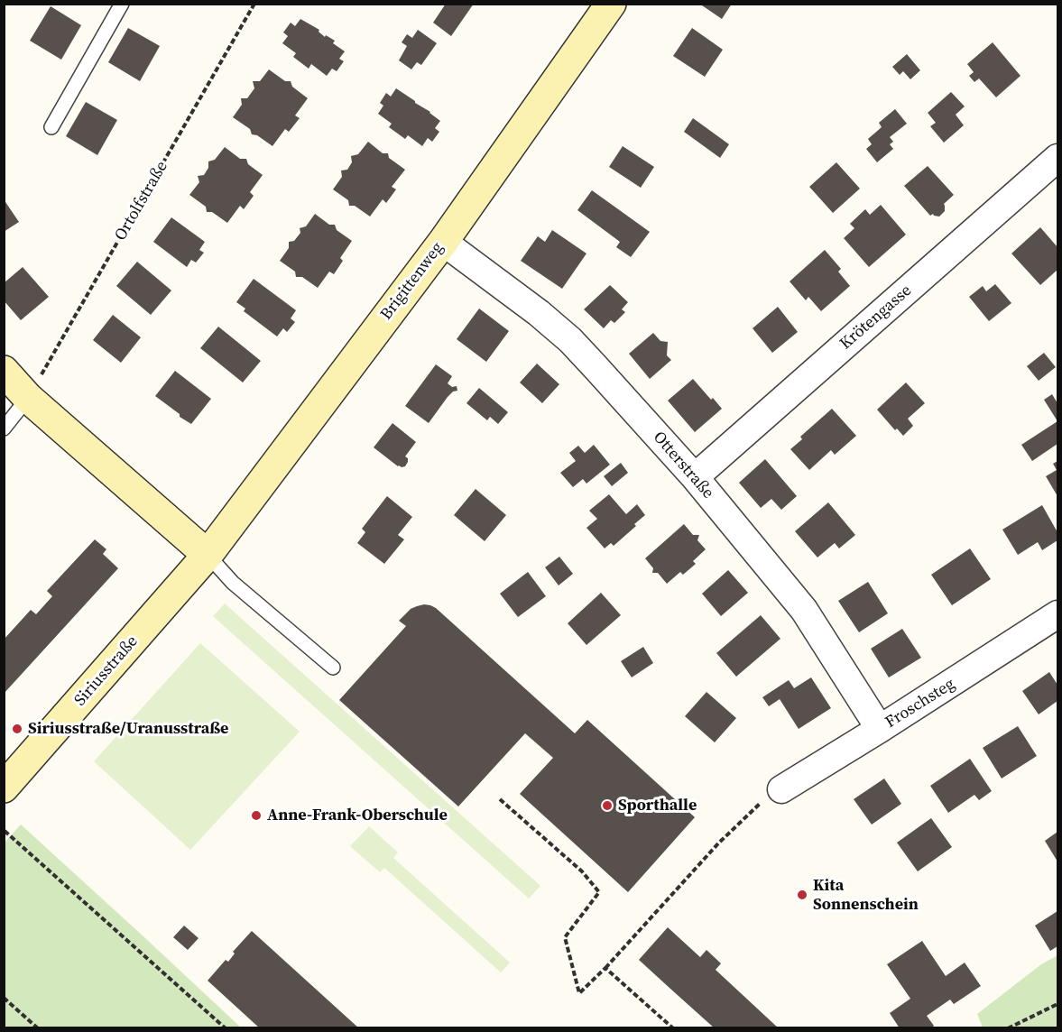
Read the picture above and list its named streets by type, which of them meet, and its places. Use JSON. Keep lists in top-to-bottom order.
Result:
{
  "streets": {
    "street": [
      "Brigittenweg",
      "Krötengasse",
      "Otterstraße",
      "Siriusstraße",
      "Froschsteg"
    ],
    "path": ["Ortolfstraße"]
  },
  "crossings": [
    ["Brigittenweg", "Otterstraße"],
    ["Brigittenweg", "Siriusstraße"],
    ["Krötengasse", "Otterstraße"],
    ["Otterstraße", "Froschsteg"]
  ],
  "places": [
    "Siriusstraße/Uranusstraße",
    "Sporthalle",
    "Anne-Frank-Oberschule",
    "Kita Sonnenschein"
  ]
}
